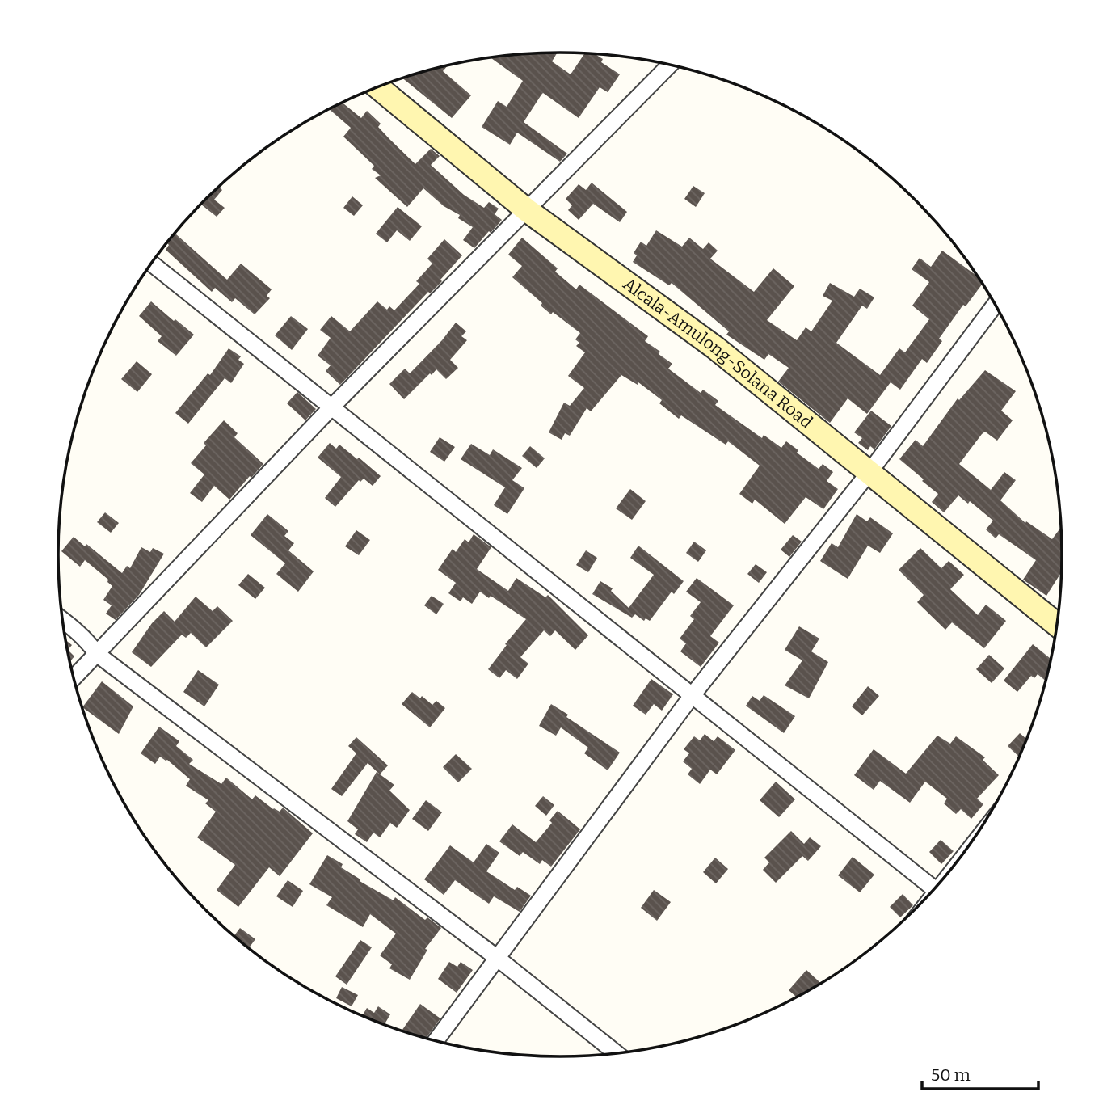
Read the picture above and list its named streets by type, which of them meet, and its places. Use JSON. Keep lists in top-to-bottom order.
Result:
{
  "streets": {
    "main road": ["Alcala-Amulong-Solana Road"]
  },
  "scale_bar": "50 m"
}
